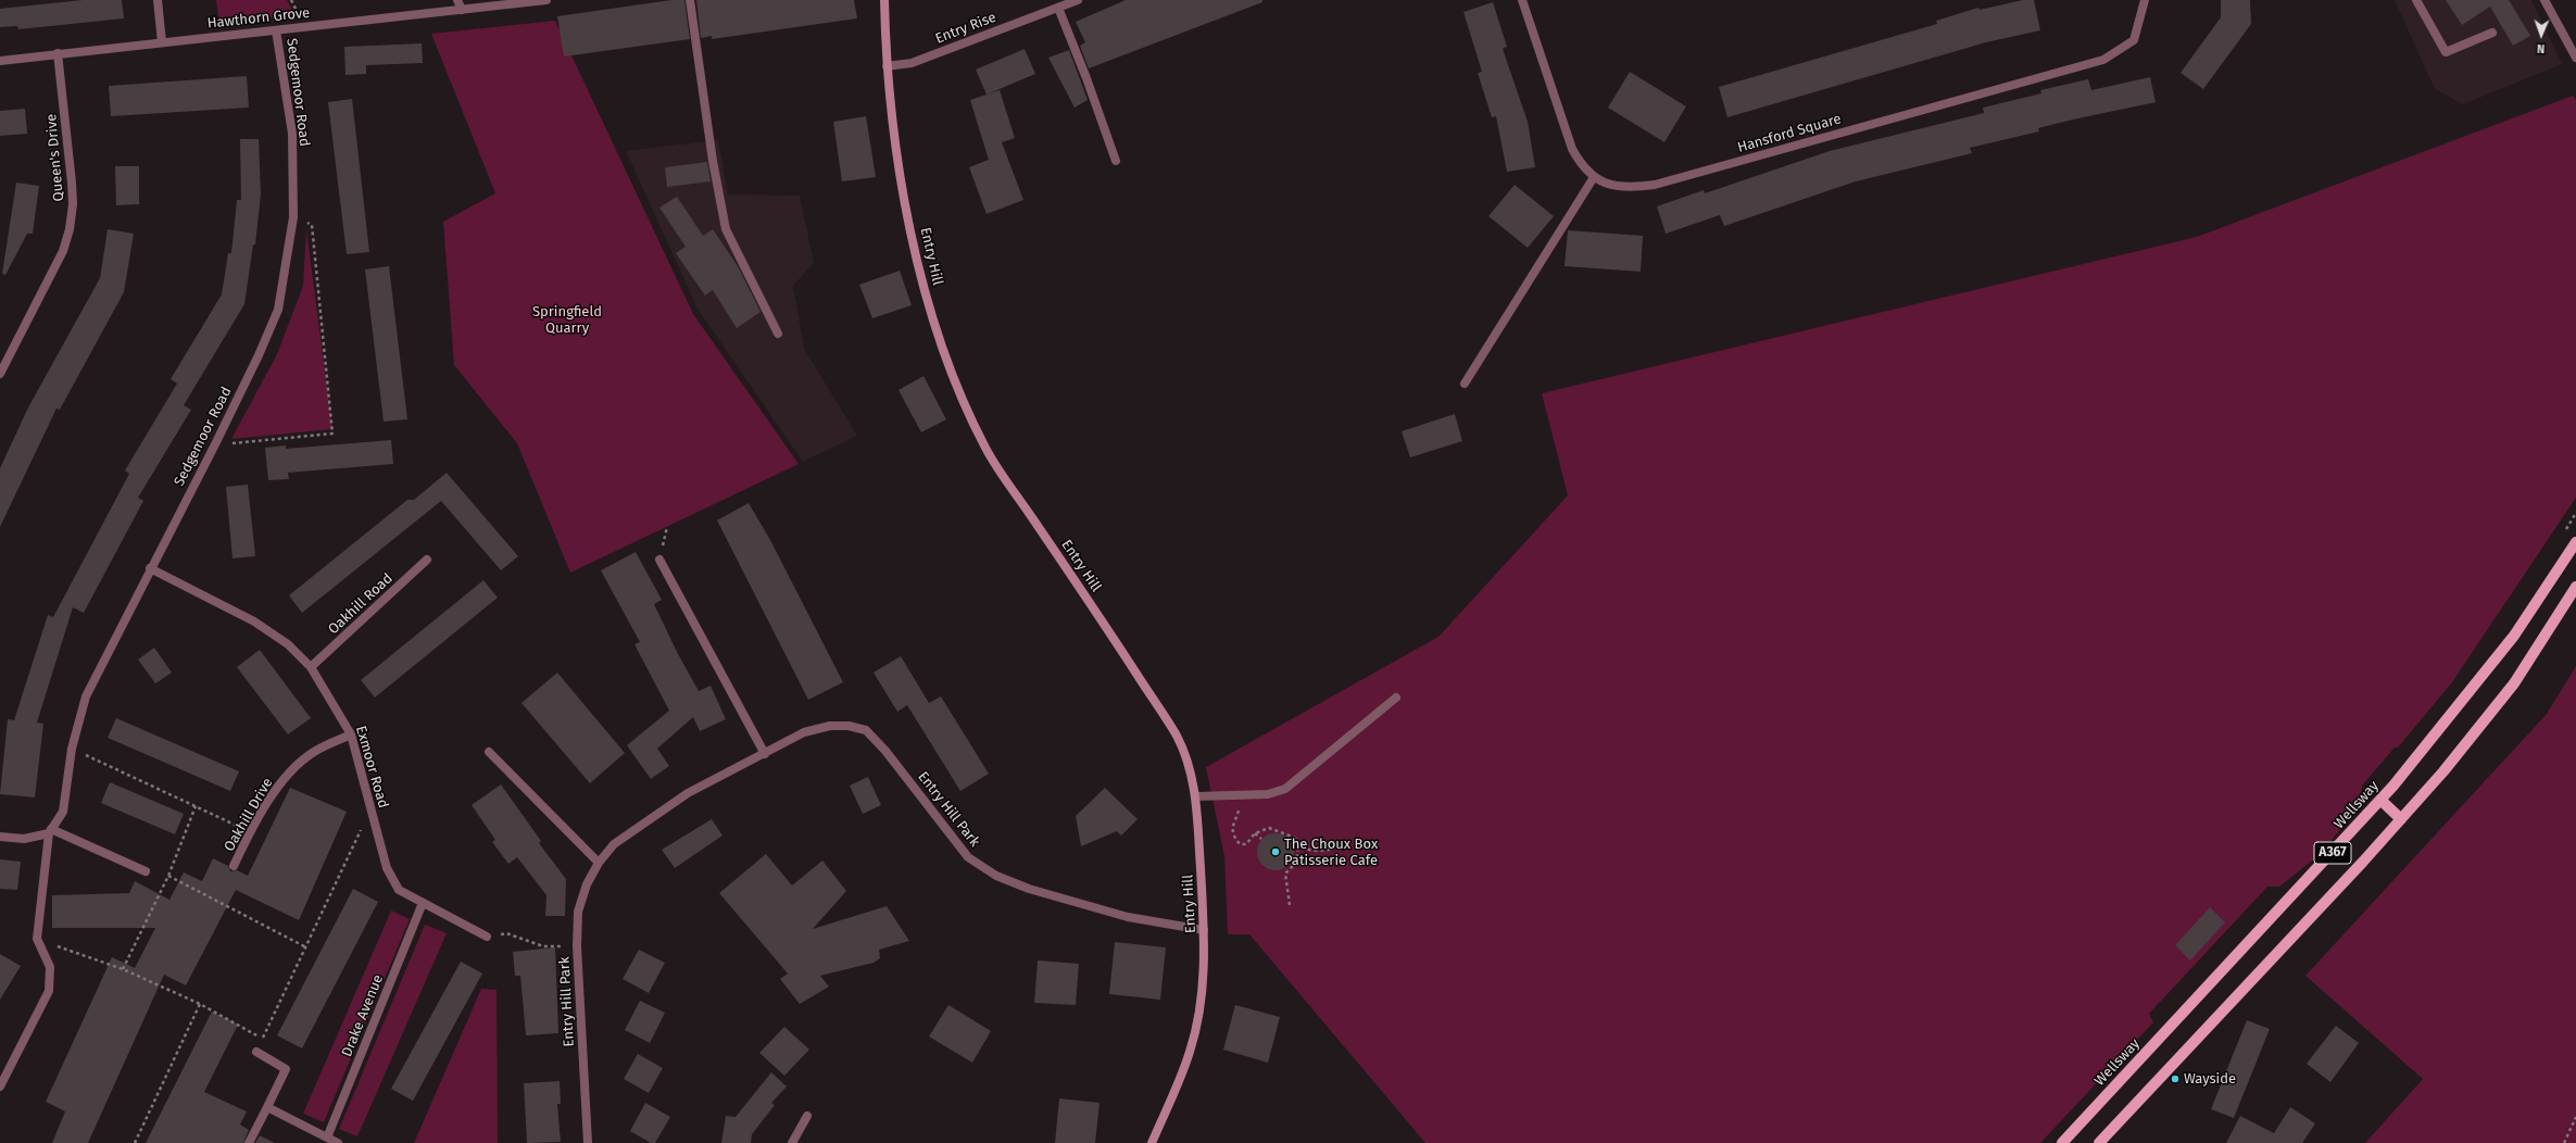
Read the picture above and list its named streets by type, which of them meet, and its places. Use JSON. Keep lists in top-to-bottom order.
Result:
{
  "streets": {
    "main road": ["Wellsway", "A367"],
    "street": [
      "Hawthorn Grove",
      "Entry Rise",
      "Sedgemoor Road",
      "Hansford Square",
      "Queen's Drive",
      "Entry Hill",
      "Oakhill Road",
      "Exmoor Road",
      "Entry Hill Park",
      "Oakhill Drive",
      "Drake Avenue"
    ]
  },
  "crossings": [
    ["Hawthorn Grove", "Sedgemoor Road"],
    ["Hawthorn Grove", "Queen's Drive"],
    ["Entry Rise", "Entry Hill"],
    ["Sedgemoor Road", "Exmoor Road"],
    ["Entry Hill", "Entry Hill Park"],
    ["Oakhill Road", "Exmoor Road"],
    ["Exmoor Road", "Oakhill Drive"],
    ["Exmoor Road", "Drake Avenue"]
  ],
  "parks": ["Springfield Quarry"],
  "places": ["The Choux Box Patisserie Cafe", "Wayside"],
  "north": "bottom"
}
